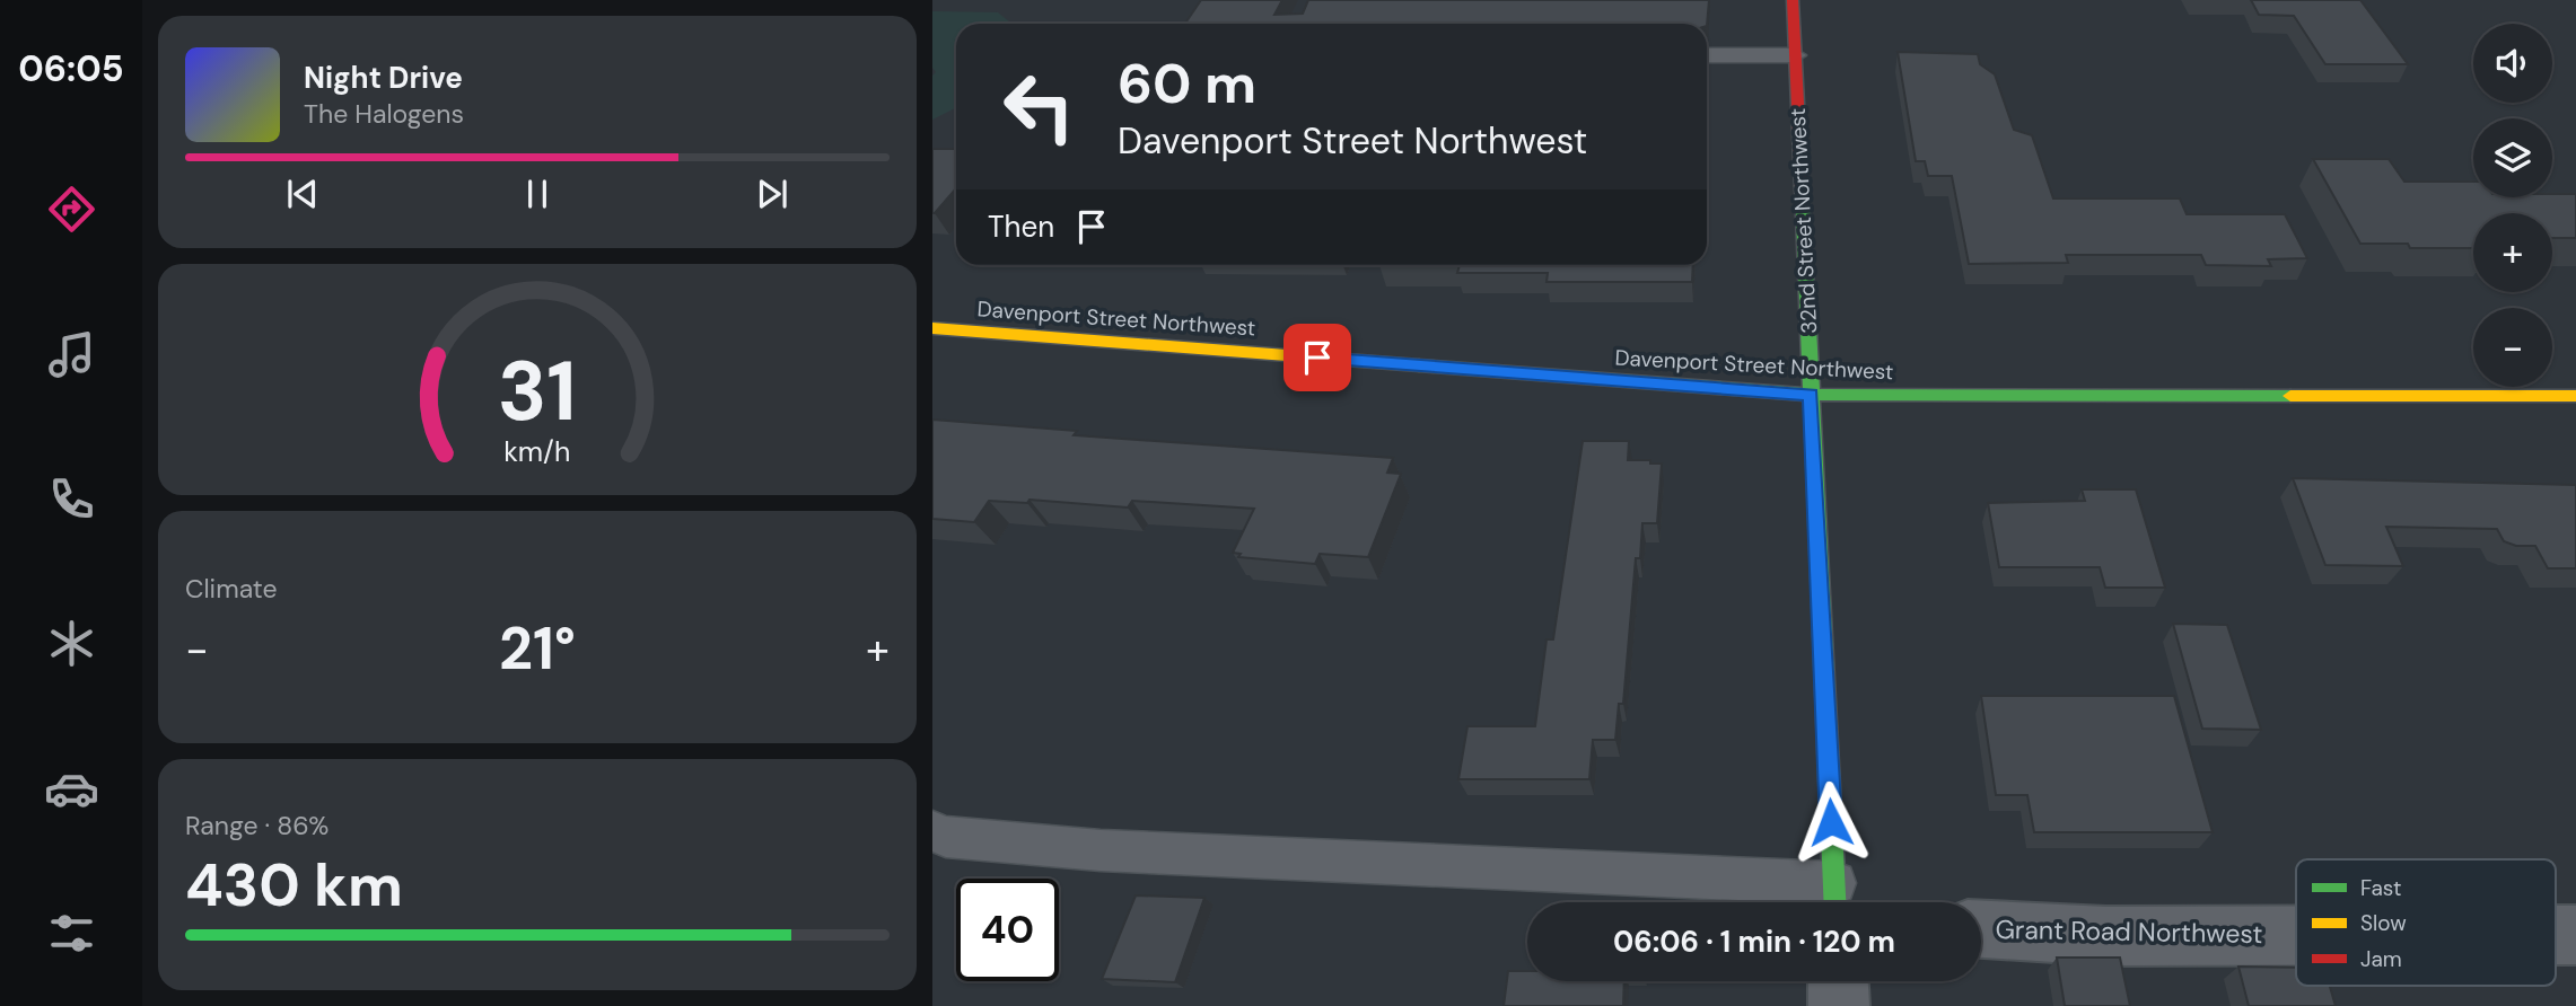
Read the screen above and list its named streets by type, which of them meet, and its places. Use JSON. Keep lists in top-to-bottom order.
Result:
{
  "streets": {
    "street": ["32nd Street Northwest", "Davenport Street Northwest", "Grant Road Northwest"]
  },
  "crossings": [
    ["32nd Street Northwest", "Davenport Street Northwest"]
  ],
  "legend": ["Fast", "Slow", "Jam"],
  "page": {
    "tabs": "06:05",
    "map_buttons": ["+", "−"],
    "turn": ["60 m", "Davenport Street Northwest"],
    "song": ["Night Drive", "The Halogens"],
    "then": "Then",
    "tile": [
      "Climate",
      ["Range · 86%", "430 km"]
    ],
    "heat": ["−", "21°", "+"],
    "limit": "40",
    "trip": "06:06 · 1 min · 120 m",
    "gauge": ["31", "km/h"]
  }
}
